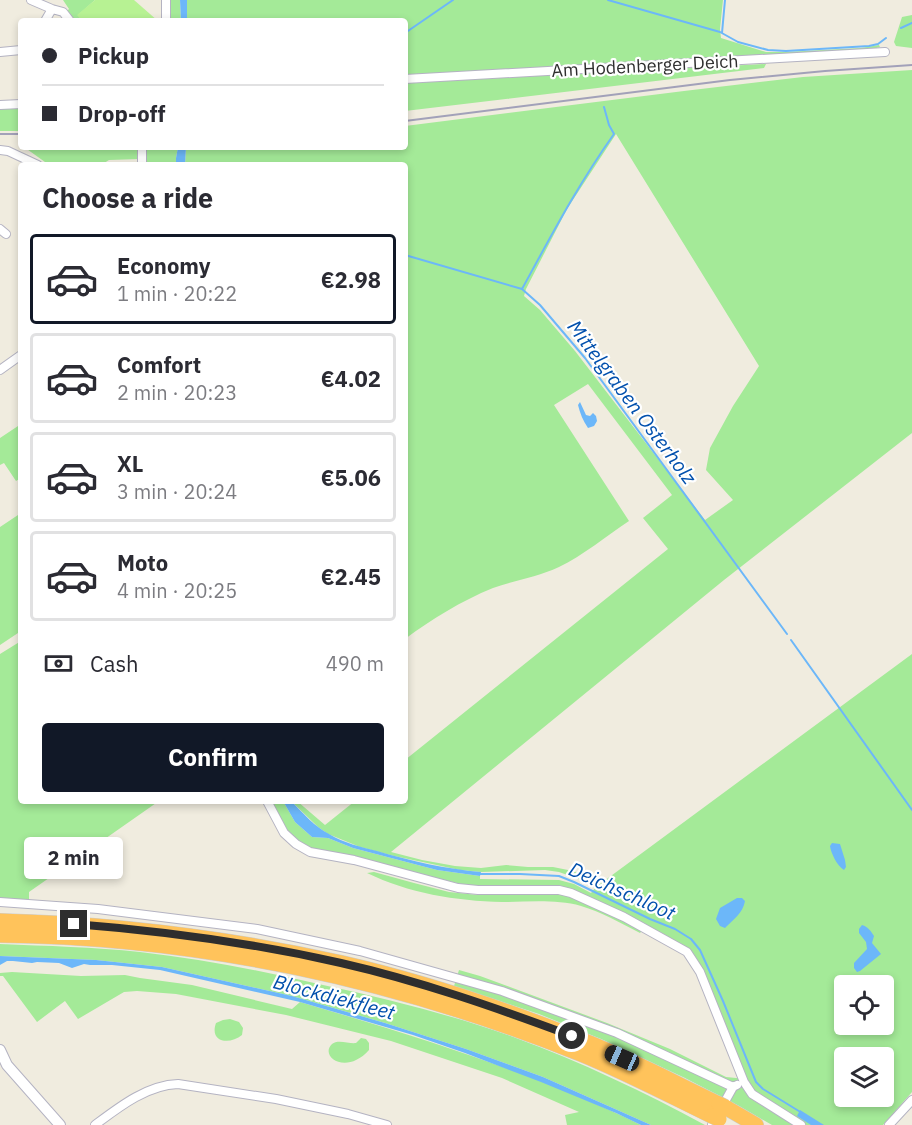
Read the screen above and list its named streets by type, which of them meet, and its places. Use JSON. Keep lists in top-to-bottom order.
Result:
{
  "streets": {
    "street": ["Am Hodenberger Deich"]
  },
  "water": ["Mittelgraben Osterholz", "Deichschloot", "Blockdiekfleet"],
  "page": {
    "banner": ["Pickup", "Drop-off"],
    "heading": "Choose a ride",
    "list": [
      {
        "name": "Economy",
        "note": "1 min · 20:22",
        "value": "€2.98"
      },
      {
        "name": "Comfort",
        "note": "2 min · 20:23",
        "value": "€4.02"
      },
      {
        "name": "XL",
        "note": "3 min · 20:24",
        "value": "€5.06"
      },
      {
        "name": "Moto",
        "note": "4 min · 20:25",
        "value": "€2.45"
      }
    ],
    "pay": ["Cash", "490 m"],
    "buttons": "Confirm",
    "bubble": "2 min"
  }
}
